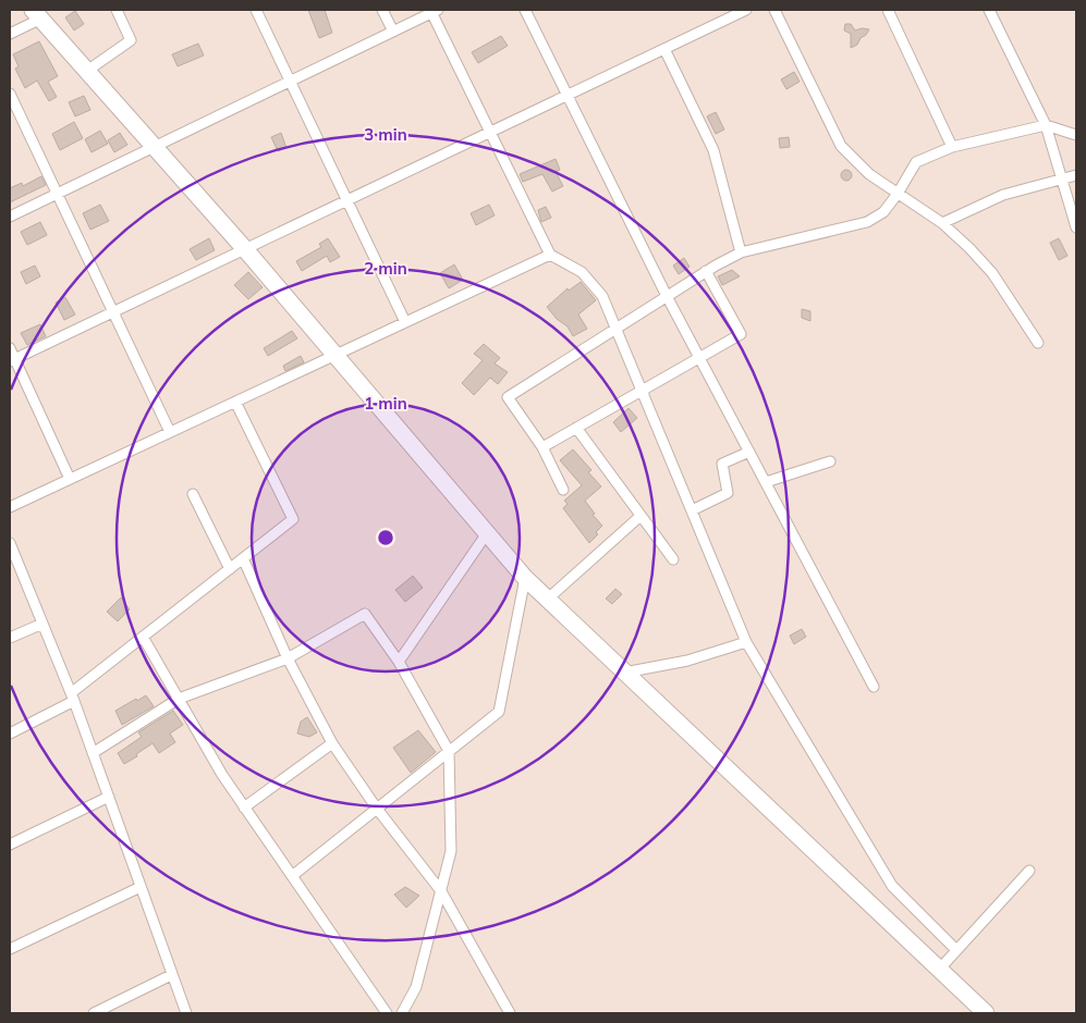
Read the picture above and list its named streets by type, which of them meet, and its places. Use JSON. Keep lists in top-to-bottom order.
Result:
{
  "rings": ["3 min", "2 min", "1 min"]
}
